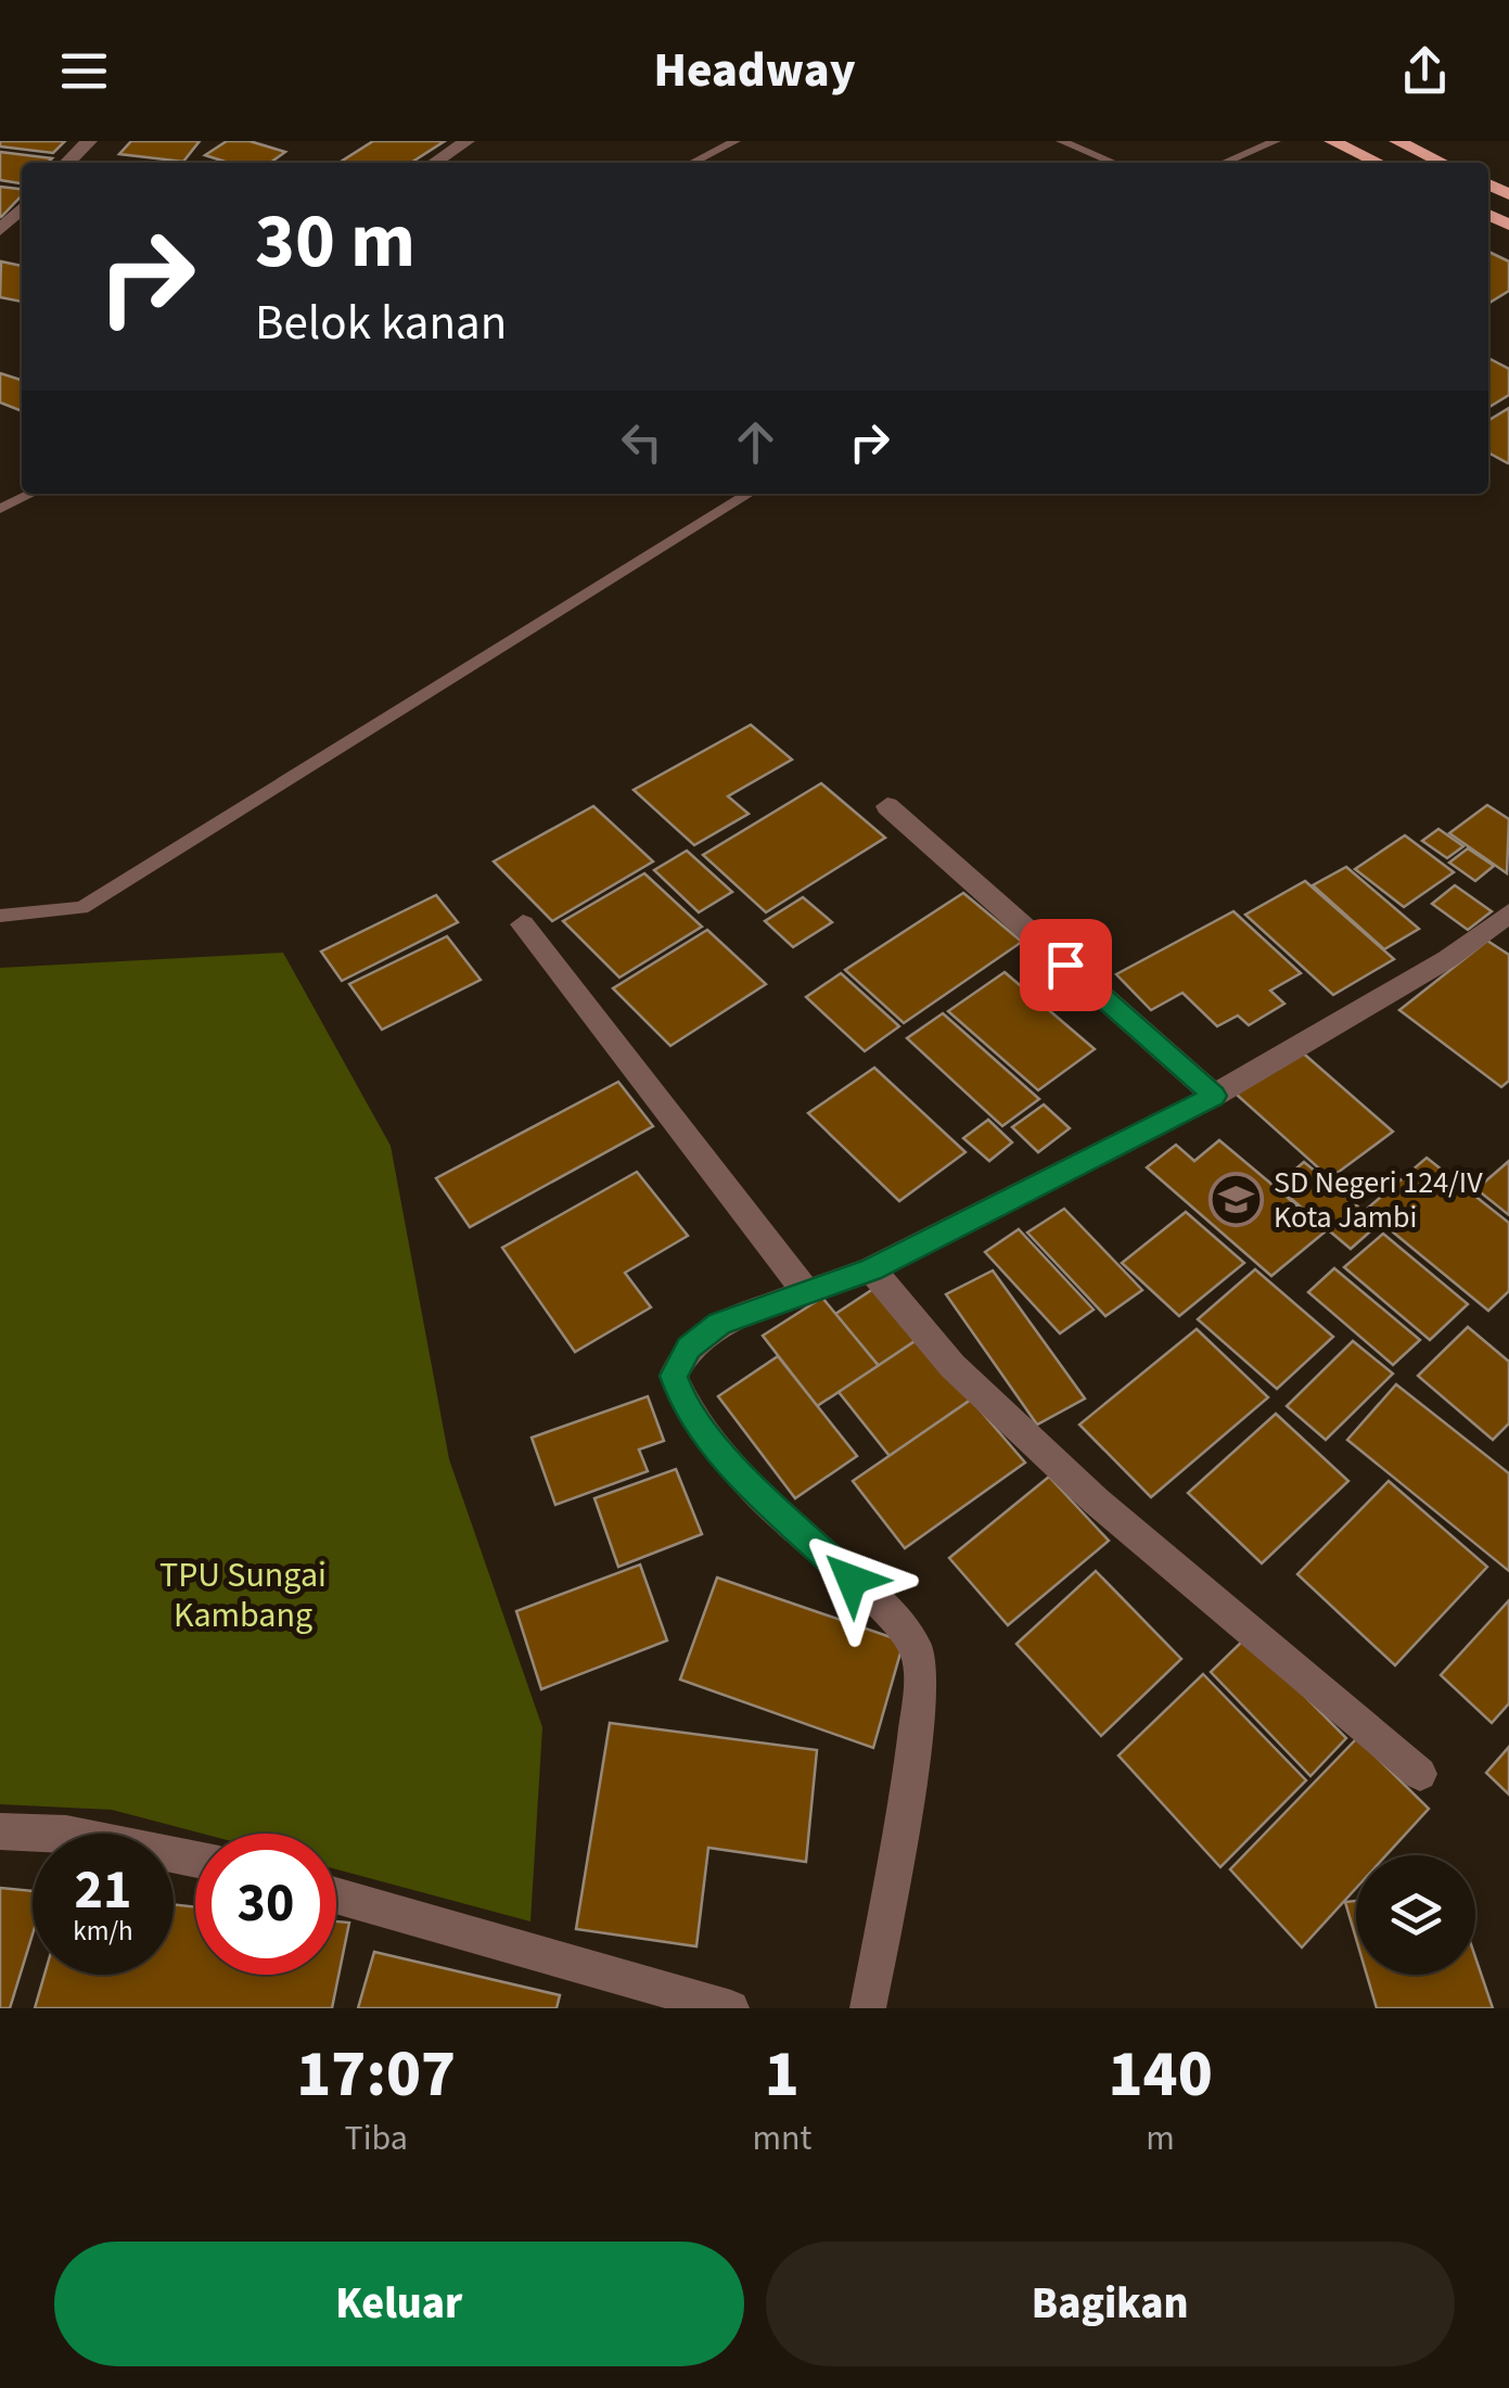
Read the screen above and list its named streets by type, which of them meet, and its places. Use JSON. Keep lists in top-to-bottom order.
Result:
{
  "parks": ["TPU Sungai Kambang"],
  "places": {
    "school or university": ["SD Negeri 124/IV Kota Jambi"]
  },
  "page": {
    "header": "Headway",
    "turn": ["30 m", "Belok kanan"],
    "speed": "21 km/h",
    "limit": "30",
    "eta": [
      "17:07",
      "Tiba",
      "1",
      "mnt",
      "140",
      "m"
    ],
    "buttons": ["Keluar", "Bagikan"]
  }
}
